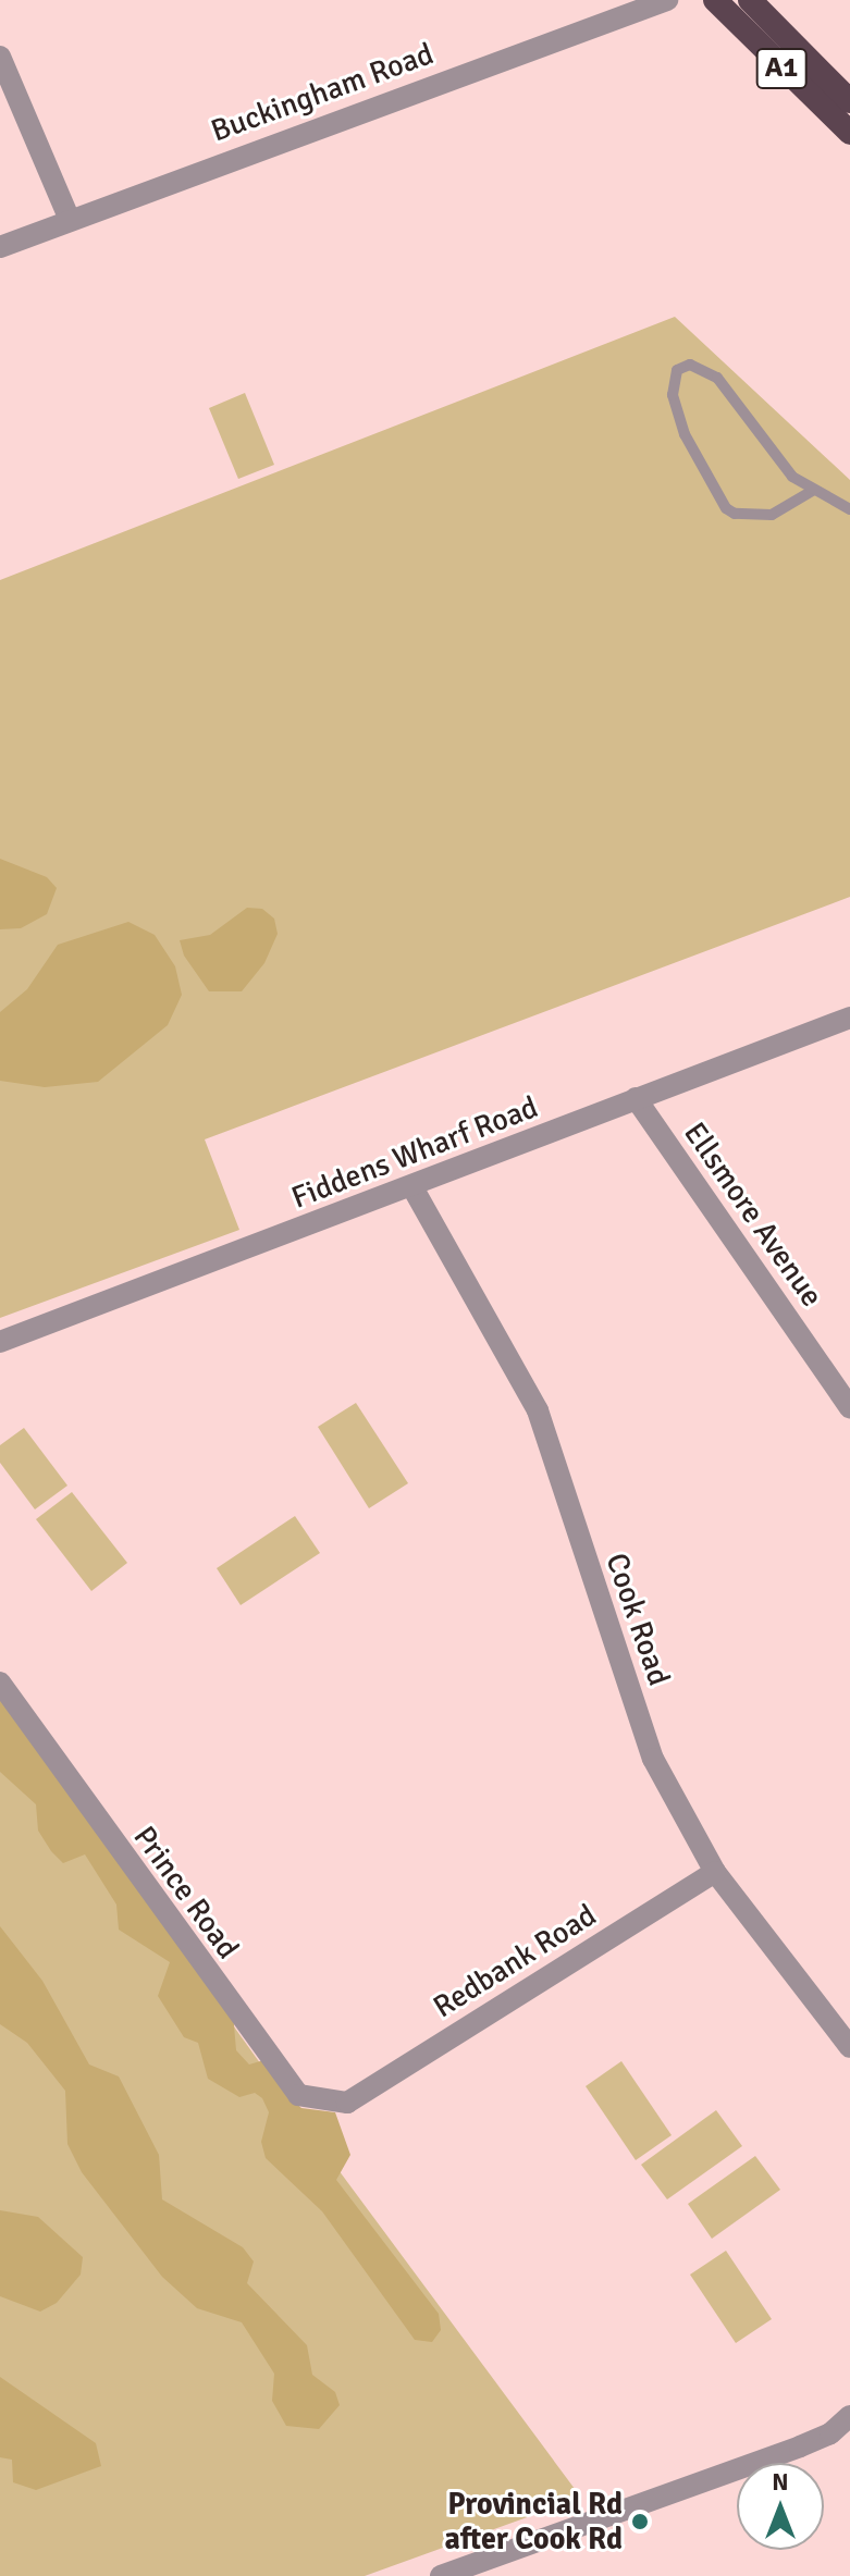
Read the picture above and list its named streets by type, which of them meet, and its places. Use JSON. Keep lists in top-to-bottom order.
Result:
{
  "streets": {
    "highway": ["A1"],
    "street": [
      "Buckingham Road",
      "Fiddens Wharf Road",
      "Ellsmore Avenue",
      "Cook Road",
      "Prince Road",
      "Redbank Road"
    ]
  },
  "crossings": [
    ["Fiddens Wharf Road", "Ellsmore Avenue"],
    ["Fiddens Wharf Road", "Cook Road"],
    ["Cook Road", "Redbank Road"],
    ["Prince Road", "Redbank Road"]
  ],
  "places": ["Provincial Rd after Cook Rd"],
  "north": "top"
}
